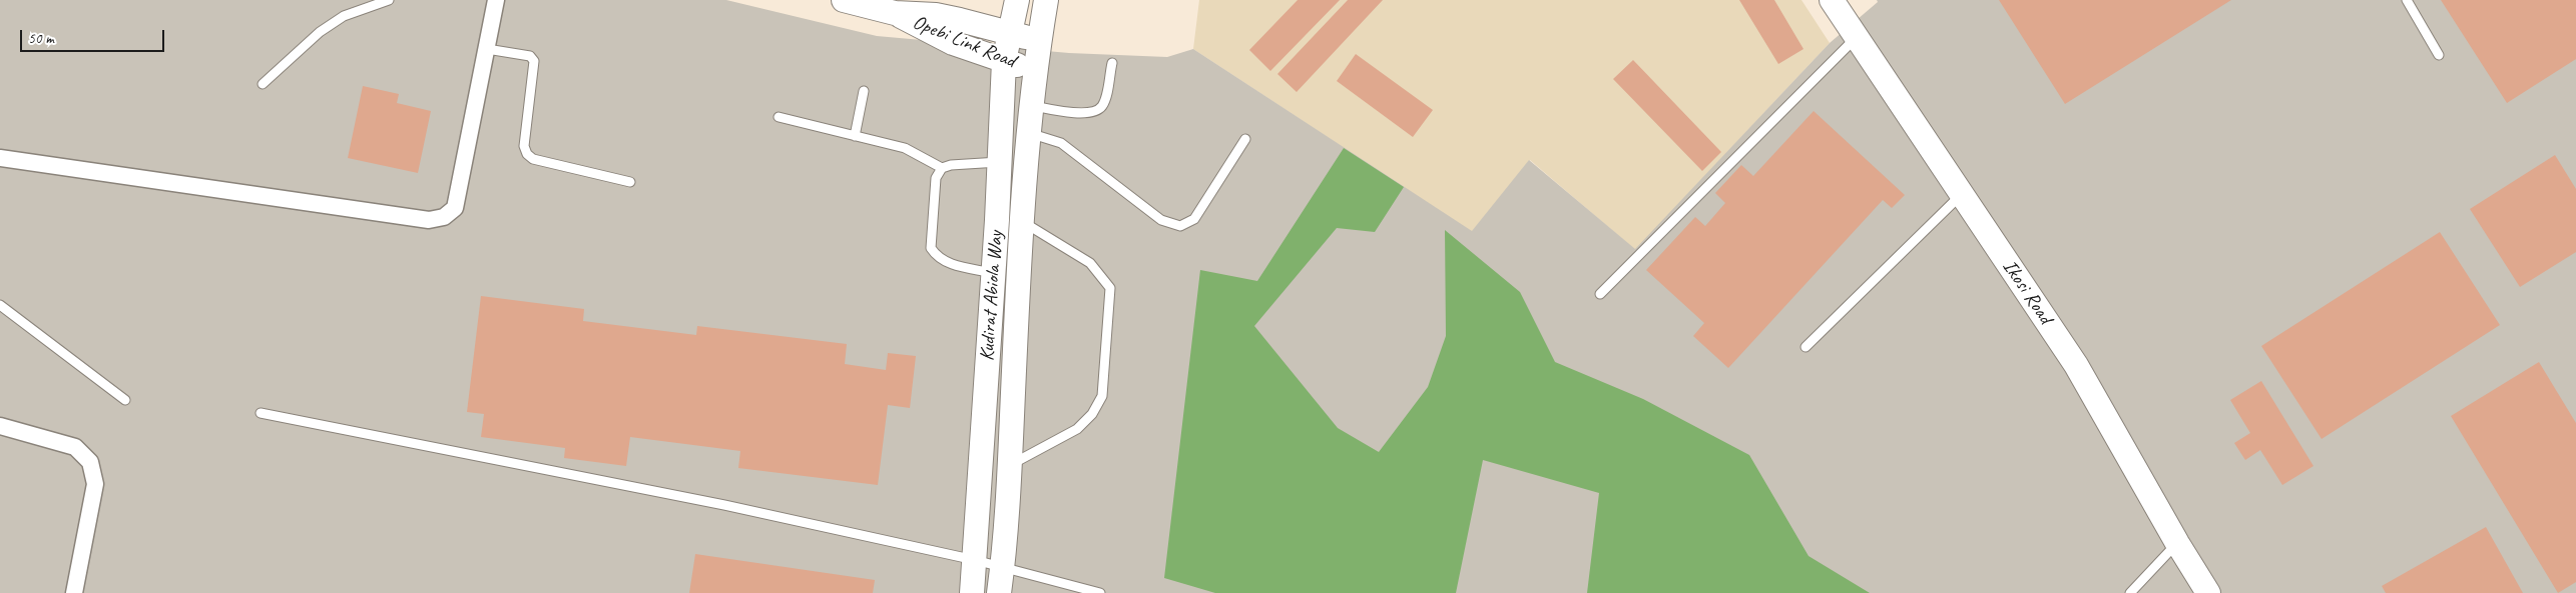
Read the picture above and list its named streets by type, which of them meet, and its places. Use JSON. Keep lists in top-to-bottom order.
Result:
{
  "streets": {
    "main road": ["Opebi Link Road", "Ikosi Road", "Kudirat Abiola Way"]
  },
  "crossings": [
    ["Opebi Link Road", "Kudirat Abiola Way"]
  ],
  "scale_bar": "50 m"
}
